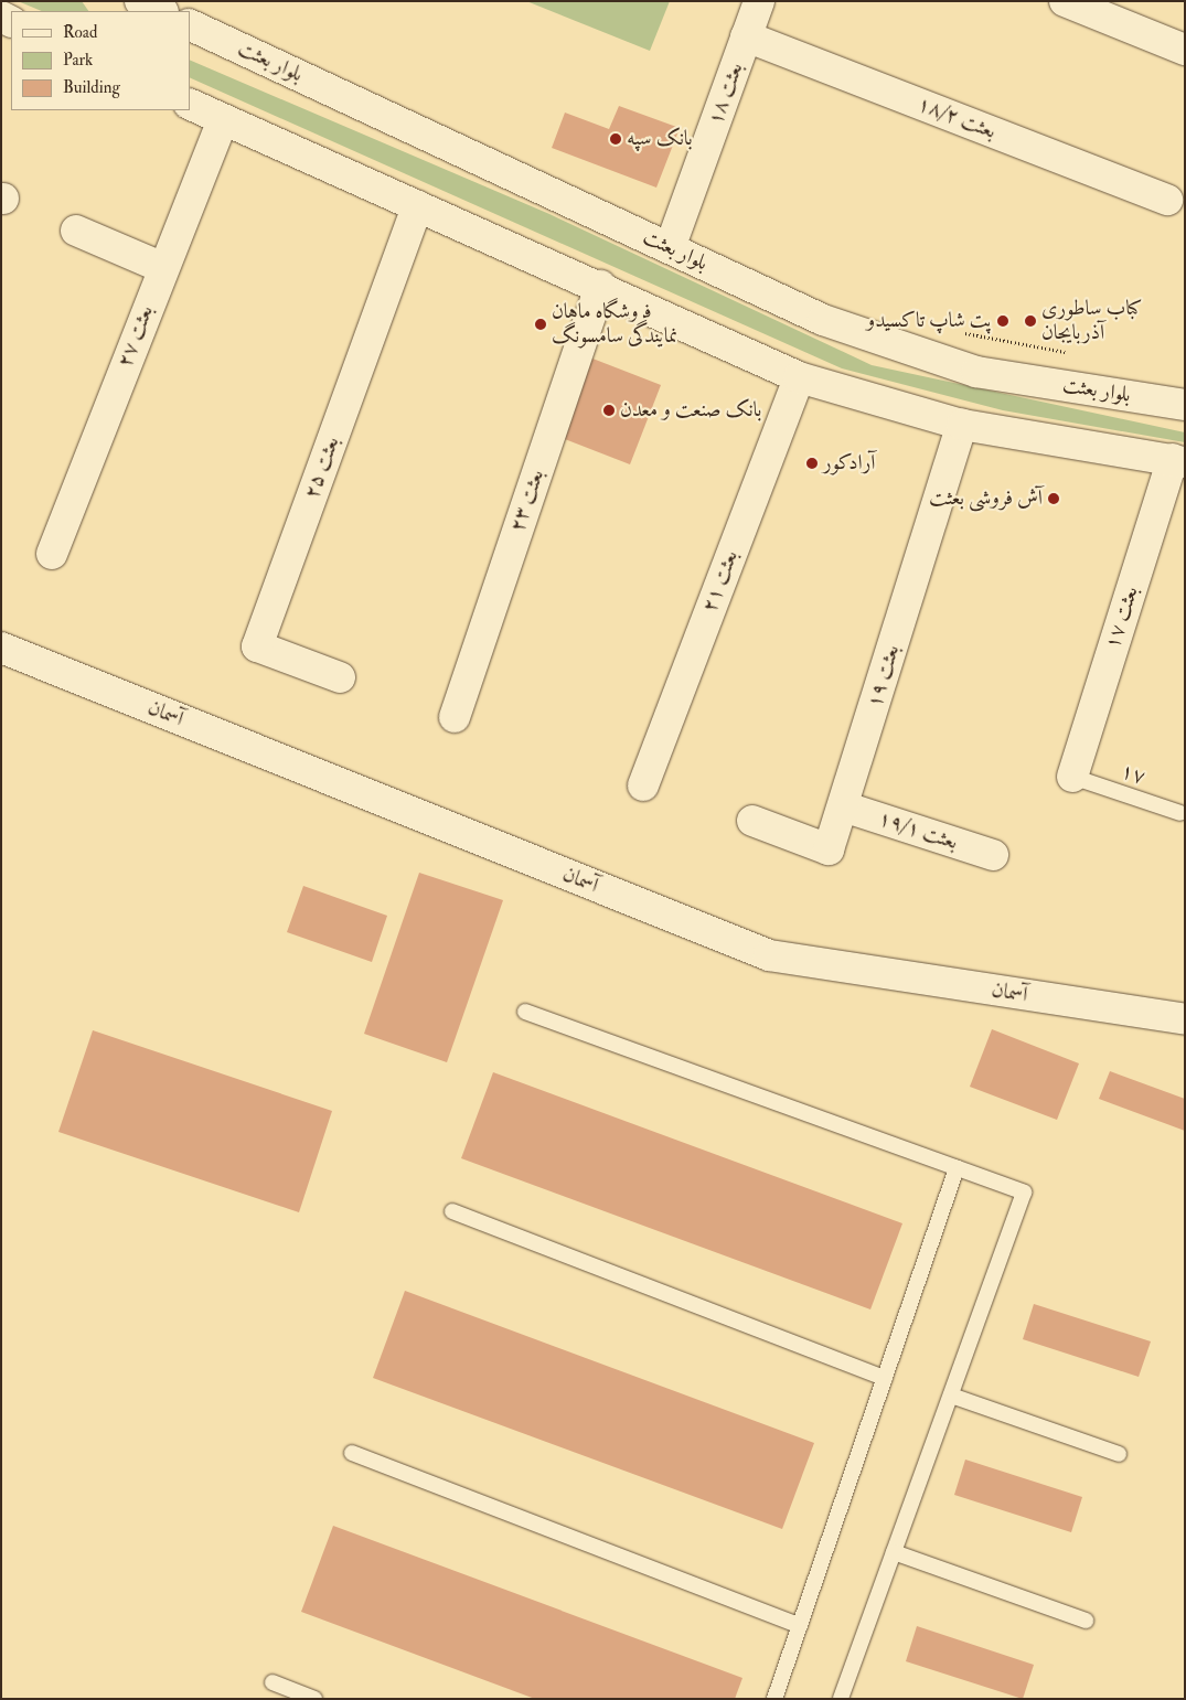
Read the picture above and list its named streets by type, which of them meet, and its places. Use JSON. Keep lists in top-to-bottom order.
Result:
{
  "streets": {
    "street": [
      "بلوار بعثت",
      "بعثت ۱۸",
      "۱۸/۲ بعثت",
      "۲۷ بعثت",
      "۲۵ بعثت",
      "۲۳ بعثت",
      "۲۱ بعثت",
      "بعثت ۱۷",
      "بعثت ۱۹",
      "آسمان",
      "۱۹/۱ بعثت"
    ],
    "lane": ["۱۷"]
  },
  "crossings": [
    ["بلوار بعثت", "بعثت ۱۸"],
    ["بعثت ۱۸", "۱۸/۲ بعثت"],
    ["بعثت ۱۷", "۱۷"],
    ["بعثت ۱۹", "۱۹/۱ بعثت"]
  ],
  "places": [
    "بانک سپه",
    "پت شاپ تاکسیدو",
    "کباب ساطوری آذربایجان",
    "فروشگاه ماهان نمایندگی سامسونگ",
    "بانک صنعت و معدن",
    "آرادکور",
    "آش فروشی بعثت"
  ],
  "legend": ["Road", "Park", "Building"]
}
